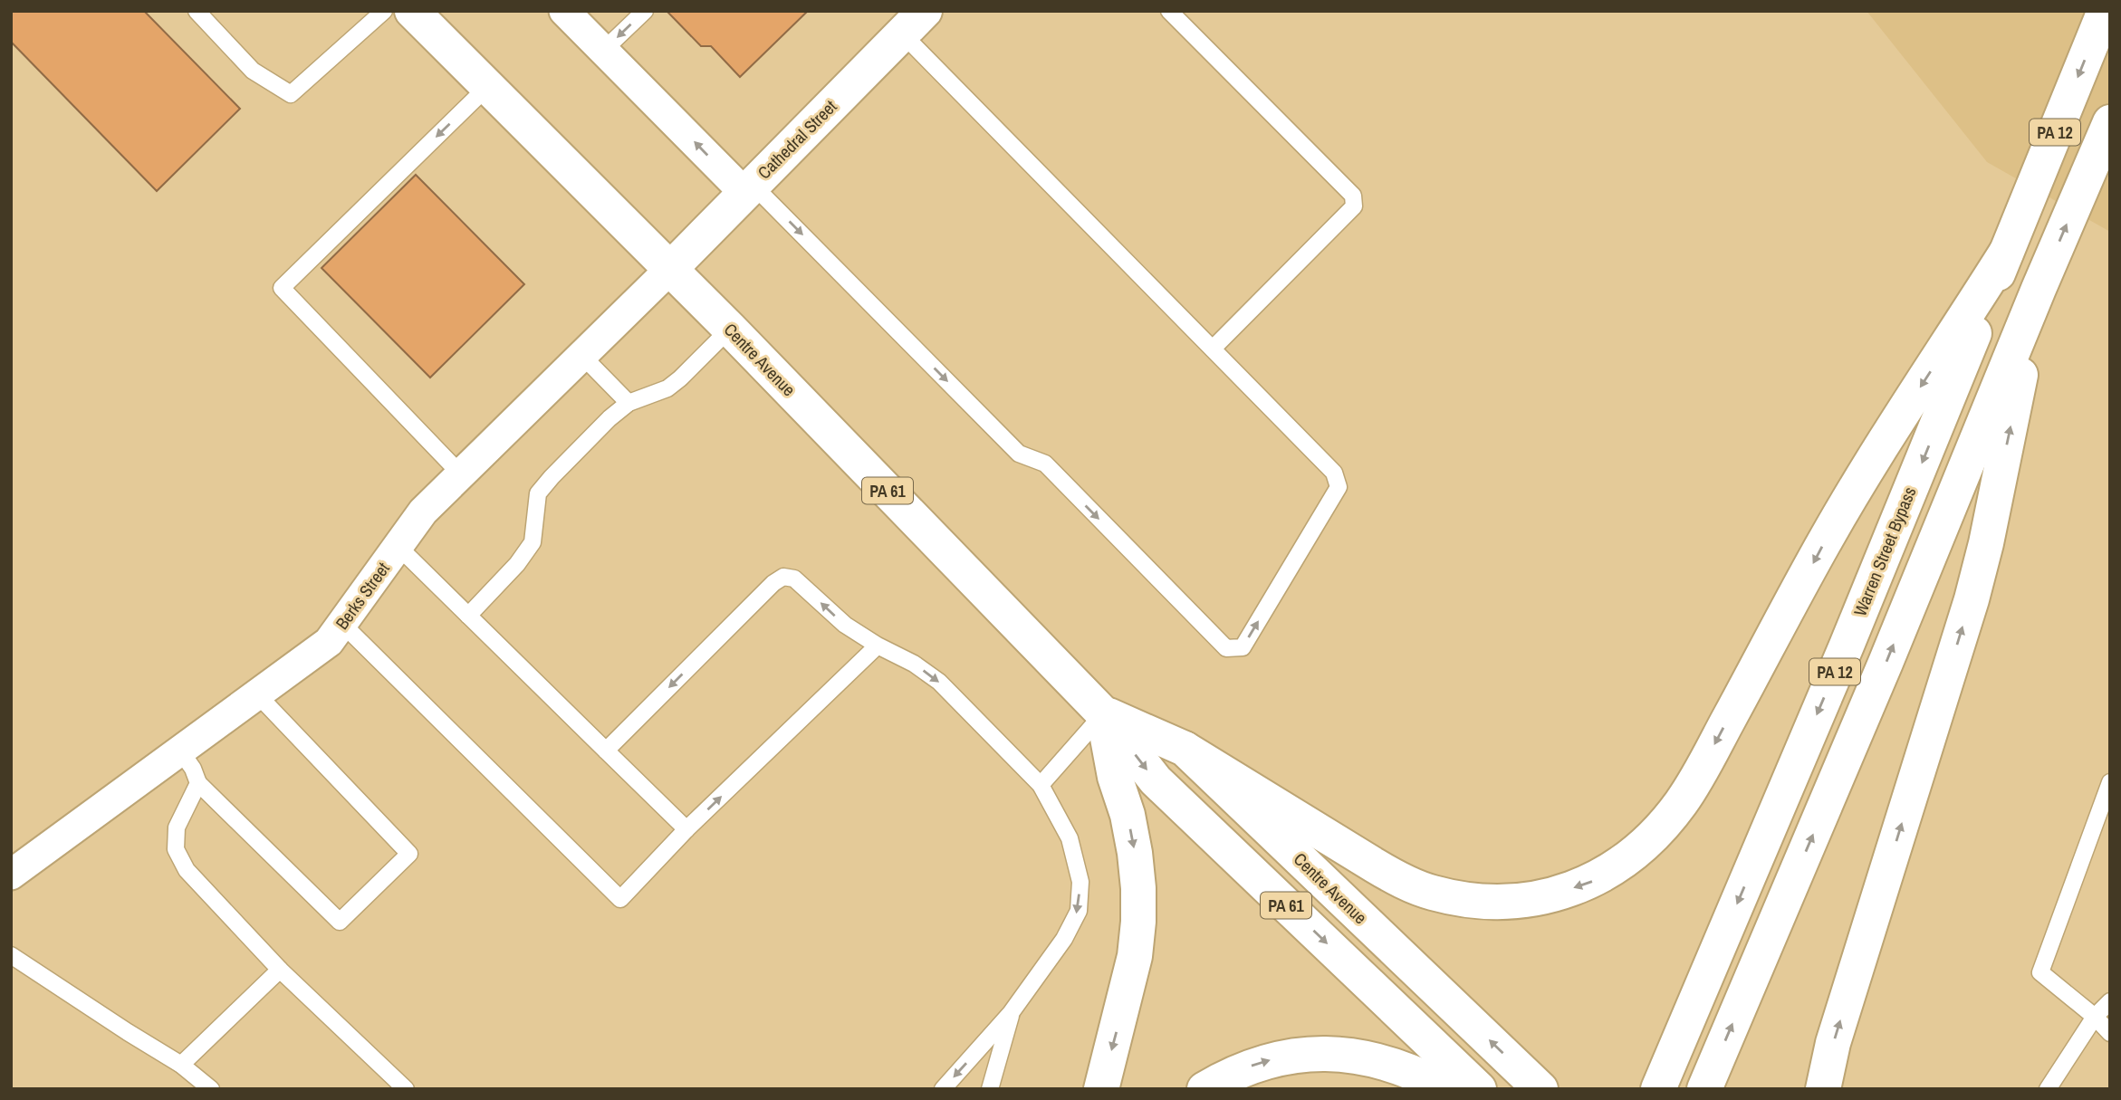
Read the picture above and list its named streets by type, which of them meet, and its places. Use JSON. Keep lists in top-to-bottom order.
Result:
{
  "streets": {
    "main road": [
      "PA 12",
      "Cathedral Street",
      "Centre Avenue",
      "PA 61",
      "Warren Street Bypass"
    ],
    "street": ["Berks Street"]
  },
  "crossings": [
    ["Cathedral Street", "Centre Avenue"],
    ["Cathedral Street", "Berks Street"],
    ["Centre Avenue", "Berks Street"]
  ]
}
